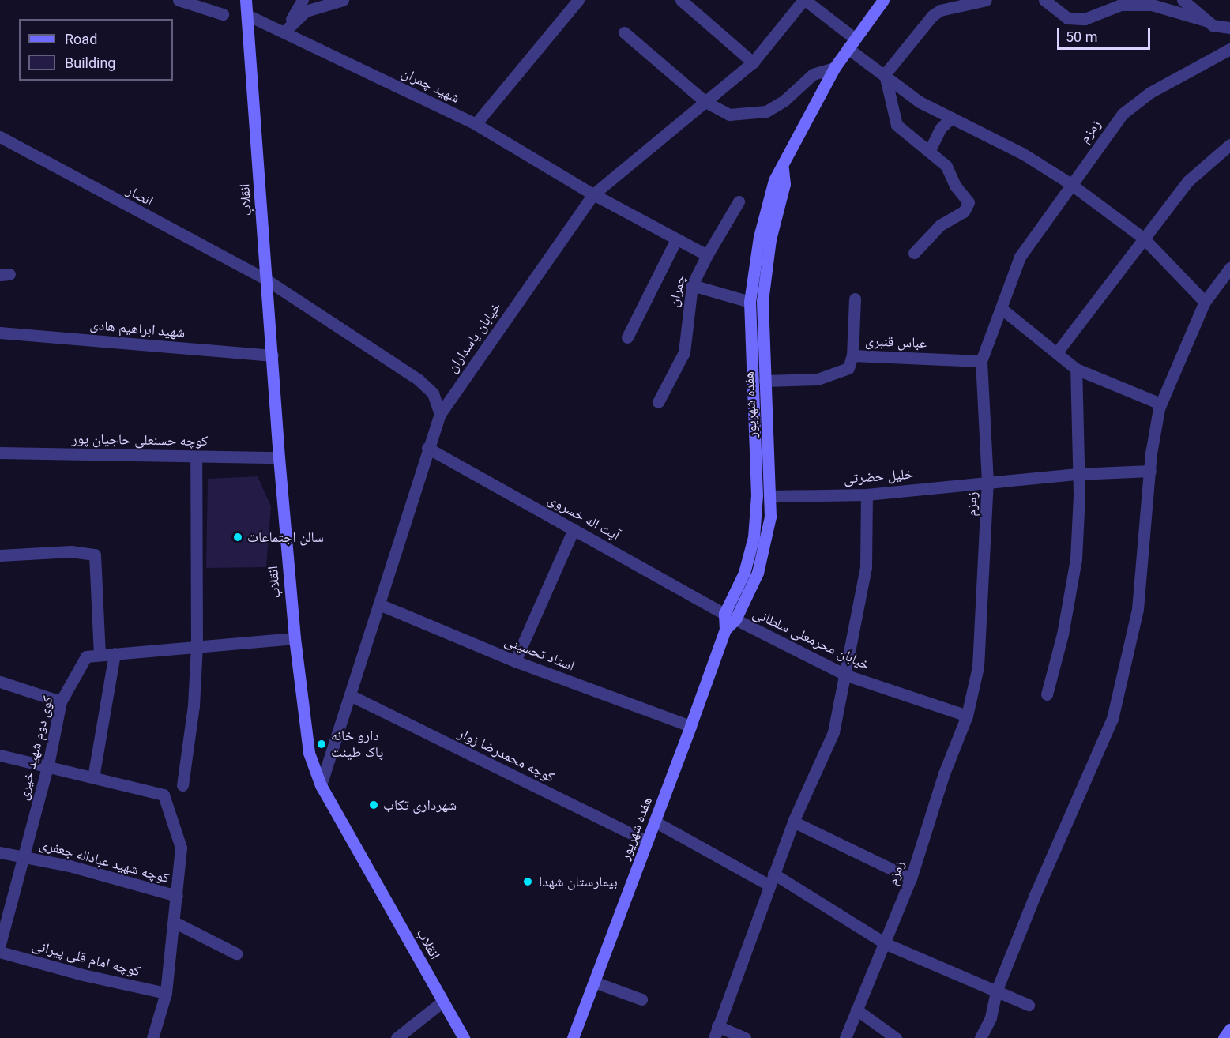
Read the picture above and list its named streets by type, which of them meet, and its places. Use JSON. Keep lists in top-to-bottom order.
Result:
{
  "streets": {
    "main road": ["انقلاب", "هفده شهریور"],
    "street": [
      "شهید چمران",
      "زمزم",
      "انصار",
      "چمران",
      "شهید ابراهیم هادی",
      "خیابان پاسداران",
      "عباس قنبری",
      "کوچه حسنعلی حاجیان پور",
      "خلیل حضرتی",
      "آیت اله خسروی",
      "خیابان محرمعلی سلطانی",
      "استاد تحسینی",
      "کوی دوم شهید خیری",
      "کوچه محمدرضا زوار",
      "کوچه شهید عباداله جعفری",
      "کوچه امام قلی پیرانی"
    ]
  },
  "crossings": [
    ["شهید چمران", "انقلاب"],
    ["شهید چمران", "خیابان پاسداران"],
    ["زمزم", "عباس قنبری"],
    ["زمزم", "خلیل حضرتی"],
    ["زمزم", "خیابان محرمعلی سلطانی"],
    ["انصار", "انقلاب"],
    ["انقلاب", "شهید ابراهیم هادی"],
    ["انقلاب", "خیابان پاسداران"],
    ["انقلاب", "کوچه حسنعلی حاجیان پور"],
    ["انقلاب", "کوی دوم شهید خیری"],
    ["خیابان پاسداران", "آیت اله خسروی"],
    ["خیابان پاسداران", "استاد تحسینی"],
    ["خیابان پاسداران", "کوچه محمدرضا زوار"],
    ["عباس قنبری", "هفده شهریور"],
    ["هفده شهریور", "خلیل حضرتی"],
    ["هفده شهریور", "آیت اله خسروی"],
    ["هفده شهریور", "خیابان محرمعلی سلطانی"],
    ["هفده شهریور", "استاد تحسینی"],
    ["هفده شهریور", "کوچه محمدرضا زوار"],
    ["آیت اله خسروی", "خیابان محرمعلی سلطانی"],
    ["کوی دوم شهید خیری", "کوچه شهید عباداله جعفری"],
    ["کوچه شهید عباداله جعفری", "کوچه امام قلی پیرانی"]
  ],
  "places": [
    "سالن اجتماعات",
    "دارو خانه پاک طینت",
    "شهرداری تکاب",
    "بیمارستان شهدا"
  ],
  "legend": ["Road", "Building"],
  "scale_bar": "50 m"
}
